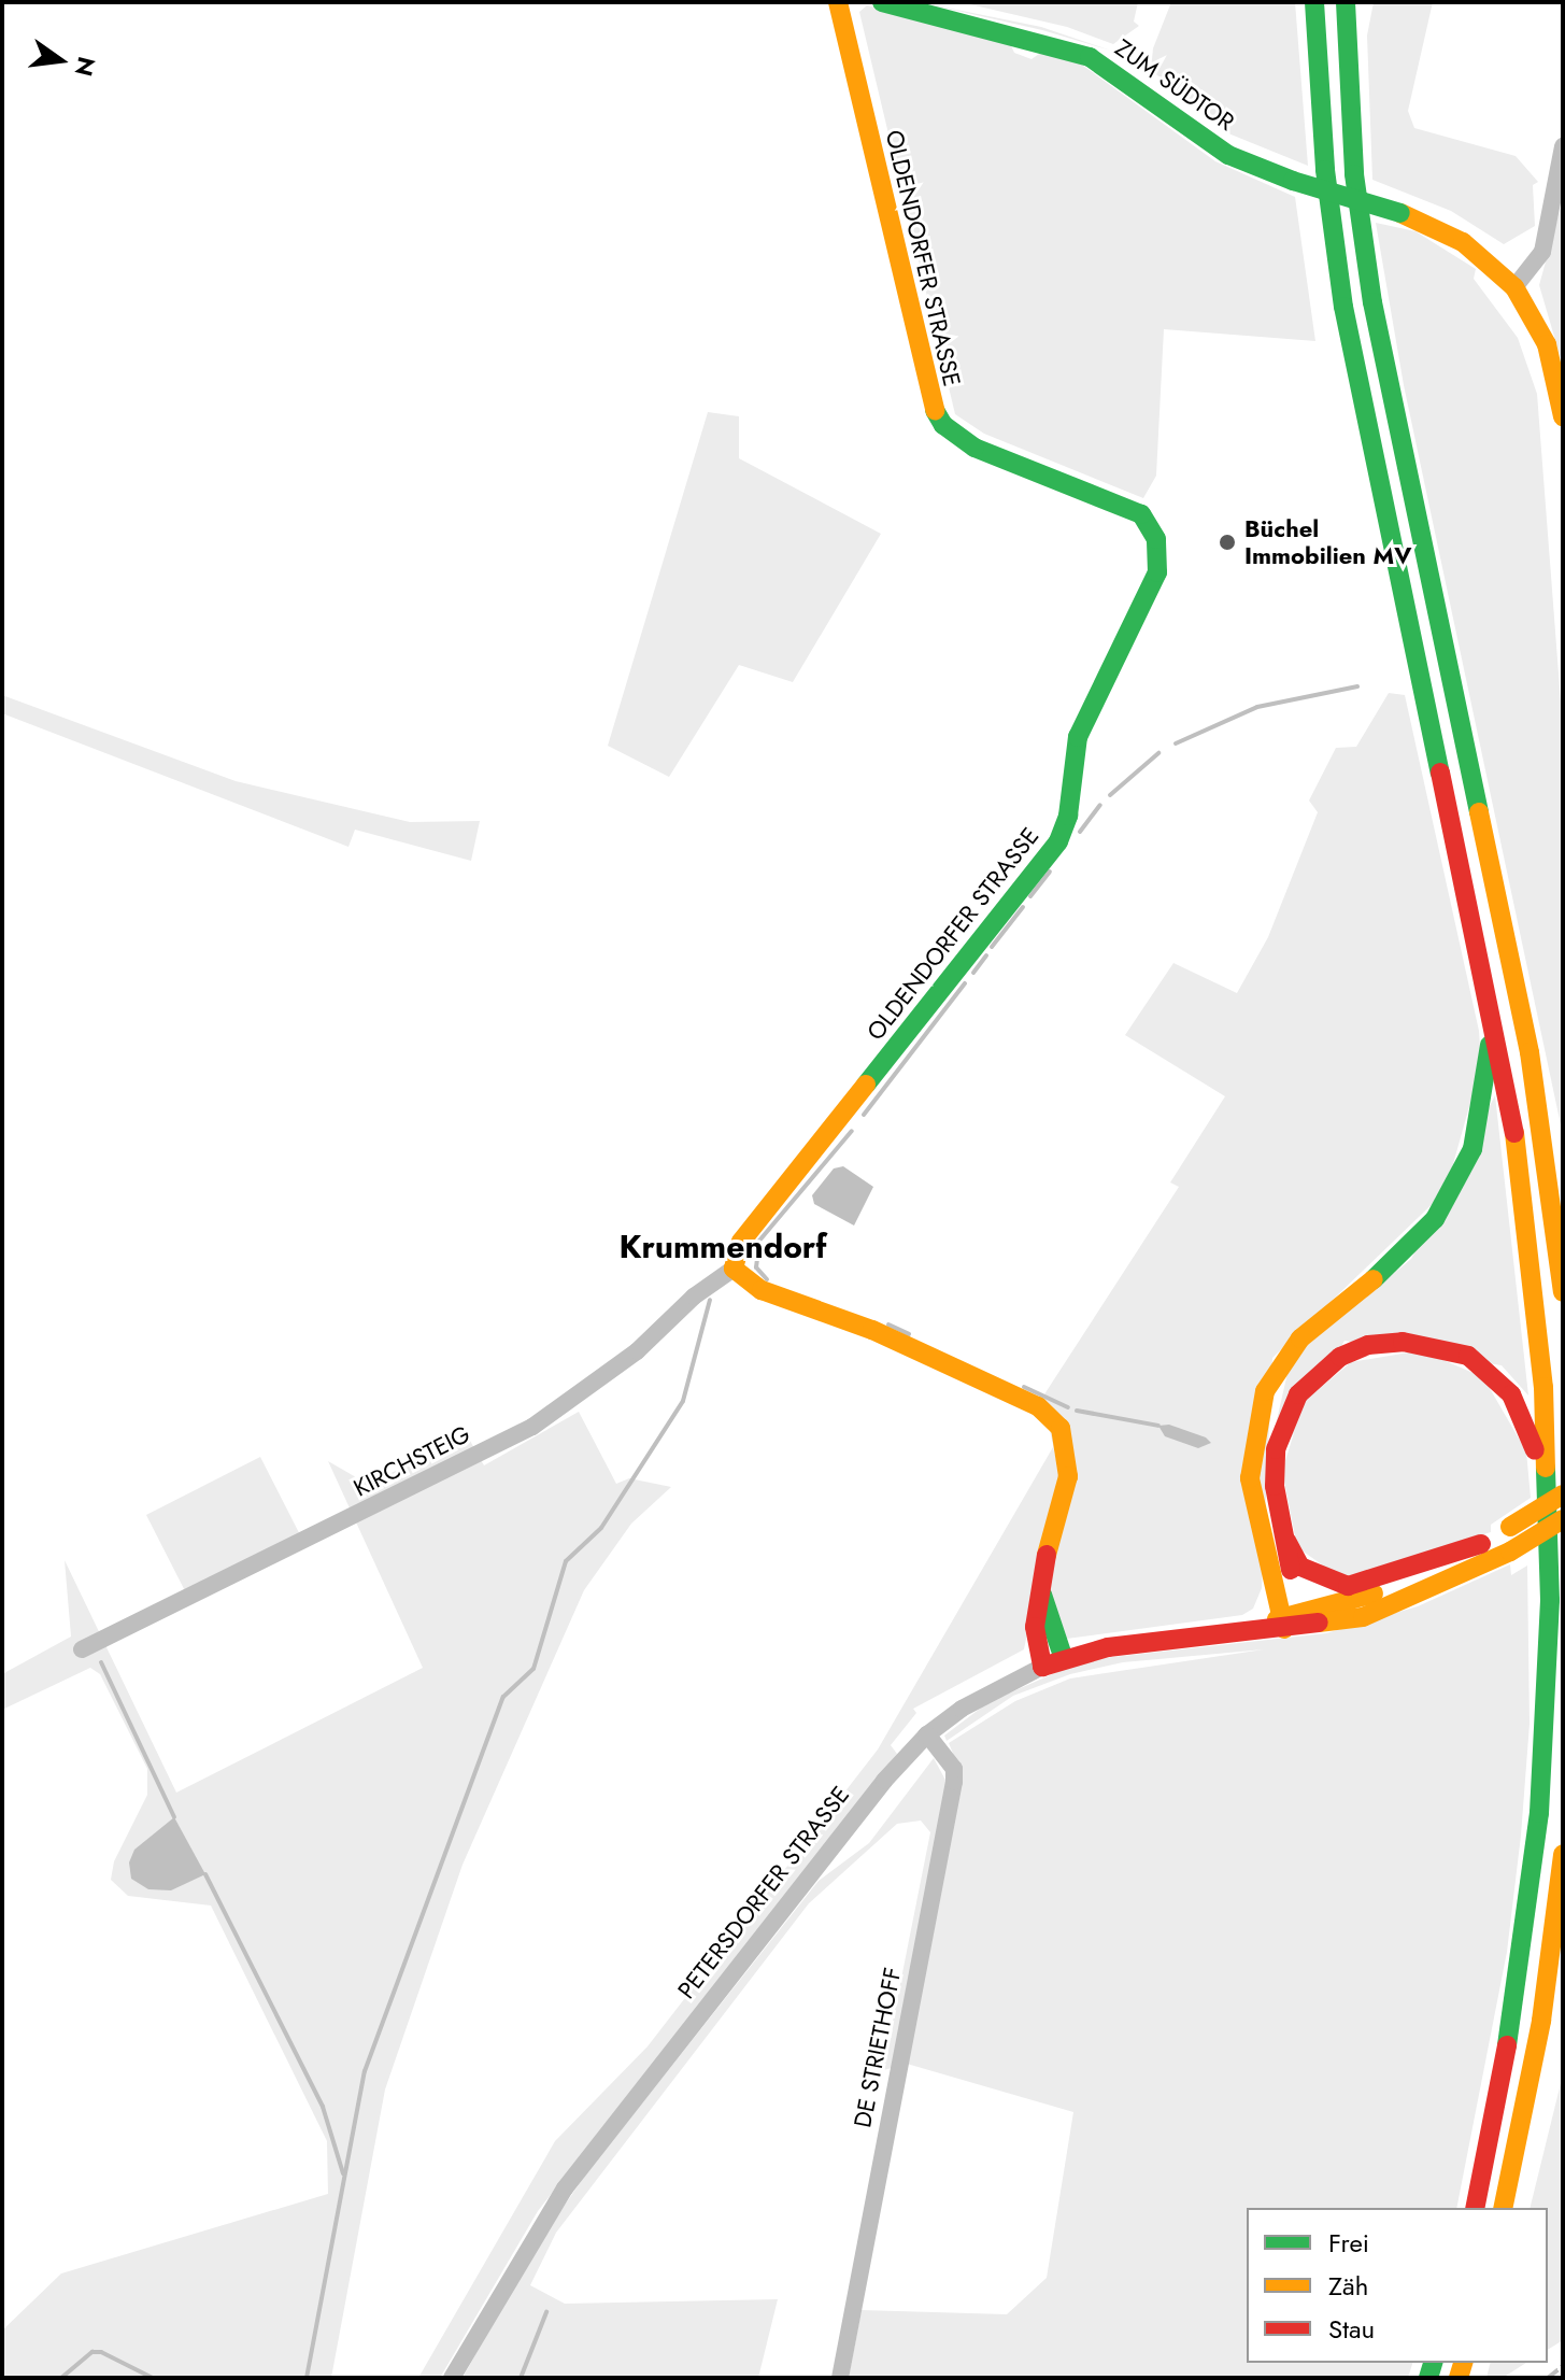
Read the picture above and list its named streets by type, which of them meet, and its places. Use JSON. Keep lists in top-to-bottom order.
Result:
{
  "streets": {
    "main road": ["ZUM SÜDTOR", "OLDENDORFER STRASSE", "PETERSDORFER STRASSE"],
    "street": ["KIRCHSTEIG", "DE STRIETHOFF"]
  },
  "crossings": [
    ["OLDENDORFER STRASSE", "KIRCHSTEIG"],
    ["PETERSDORFER STRASSE", "DE STRIETHOFF"]
  ],
  "districts": ["Krummendorf"],
  "places": ["Büchel Immobilien MV"],
  "legend": ["Frei", "Zäh", "Stau"],
  "north": "right"
}
